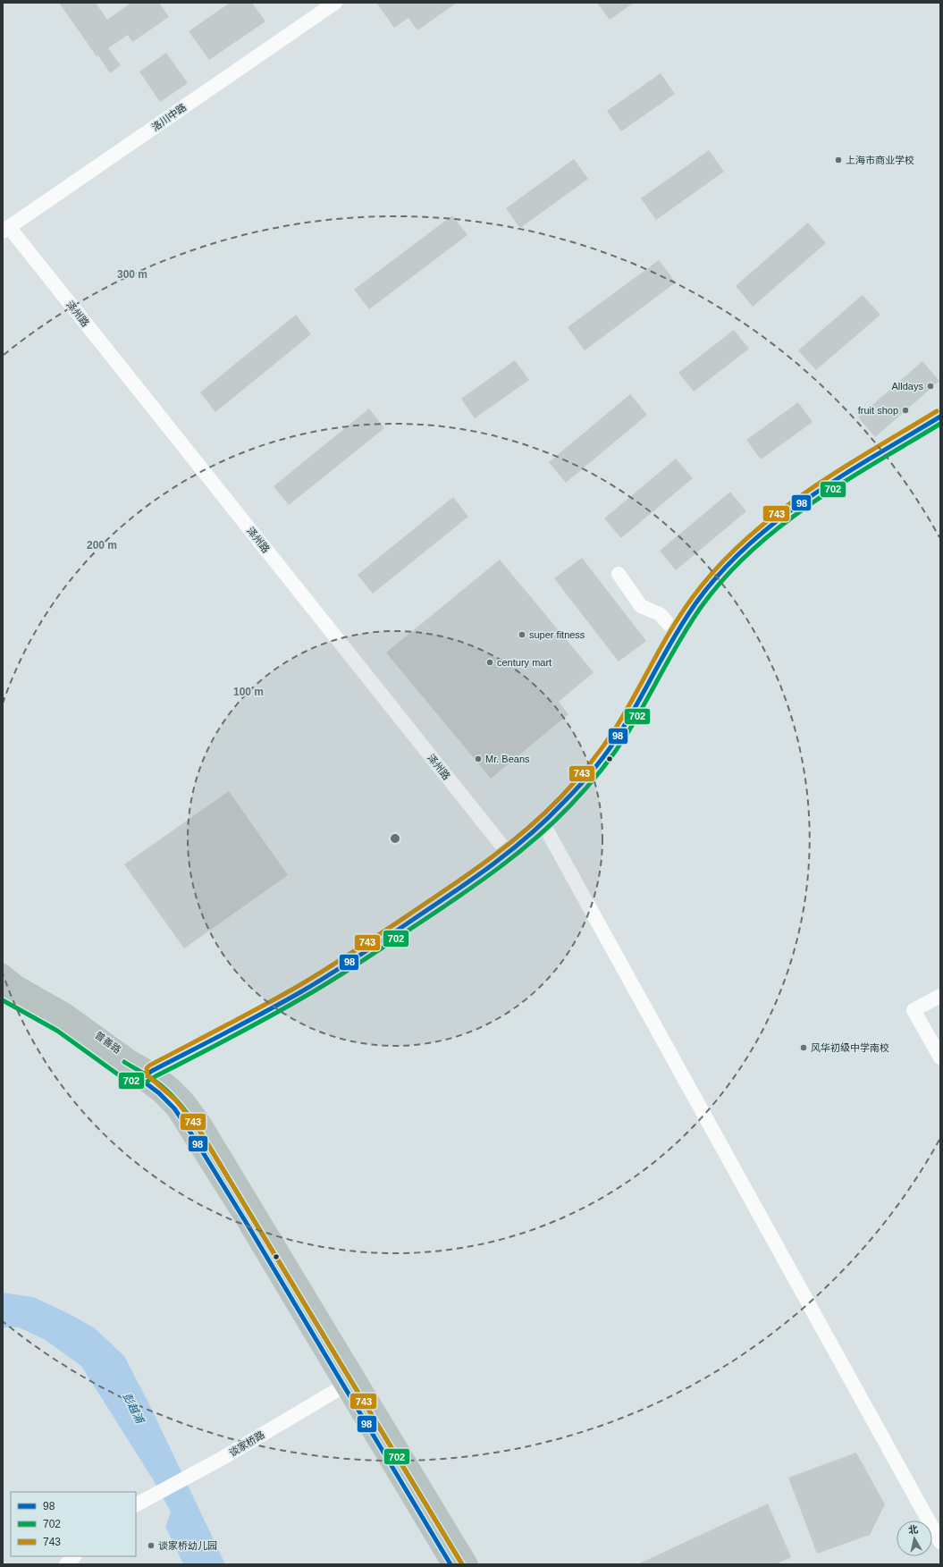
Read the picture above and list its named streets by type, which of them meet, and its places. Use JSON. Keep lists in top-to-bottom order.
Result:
{
  "streets": {
    "main road": ["普善路"],
    "street": ["洛川中路", "泽州路", "谈家桥路"]
  },
  "crossings": [
    ["洛川中路", "泽州路"],
    ["普善路", "谈家桥路"]
  ],
  "water": ["彭越浦"],
  "places": [
    "上海市商业学校",
    "Alldays",
    "fruit shop",
    "super fitness",
    "century mart",
    "Mr. Beans",
    "风华初级中学南校",
    "谈家桥幼儿园"
  ],
  "lines": ["transit line 743", "transit line 98", "transit line 702"],
  "legend": ["98", "702", "743"],
  "north": "top",
  "rings": ["300 m", "200 m", "100 m"]
}
